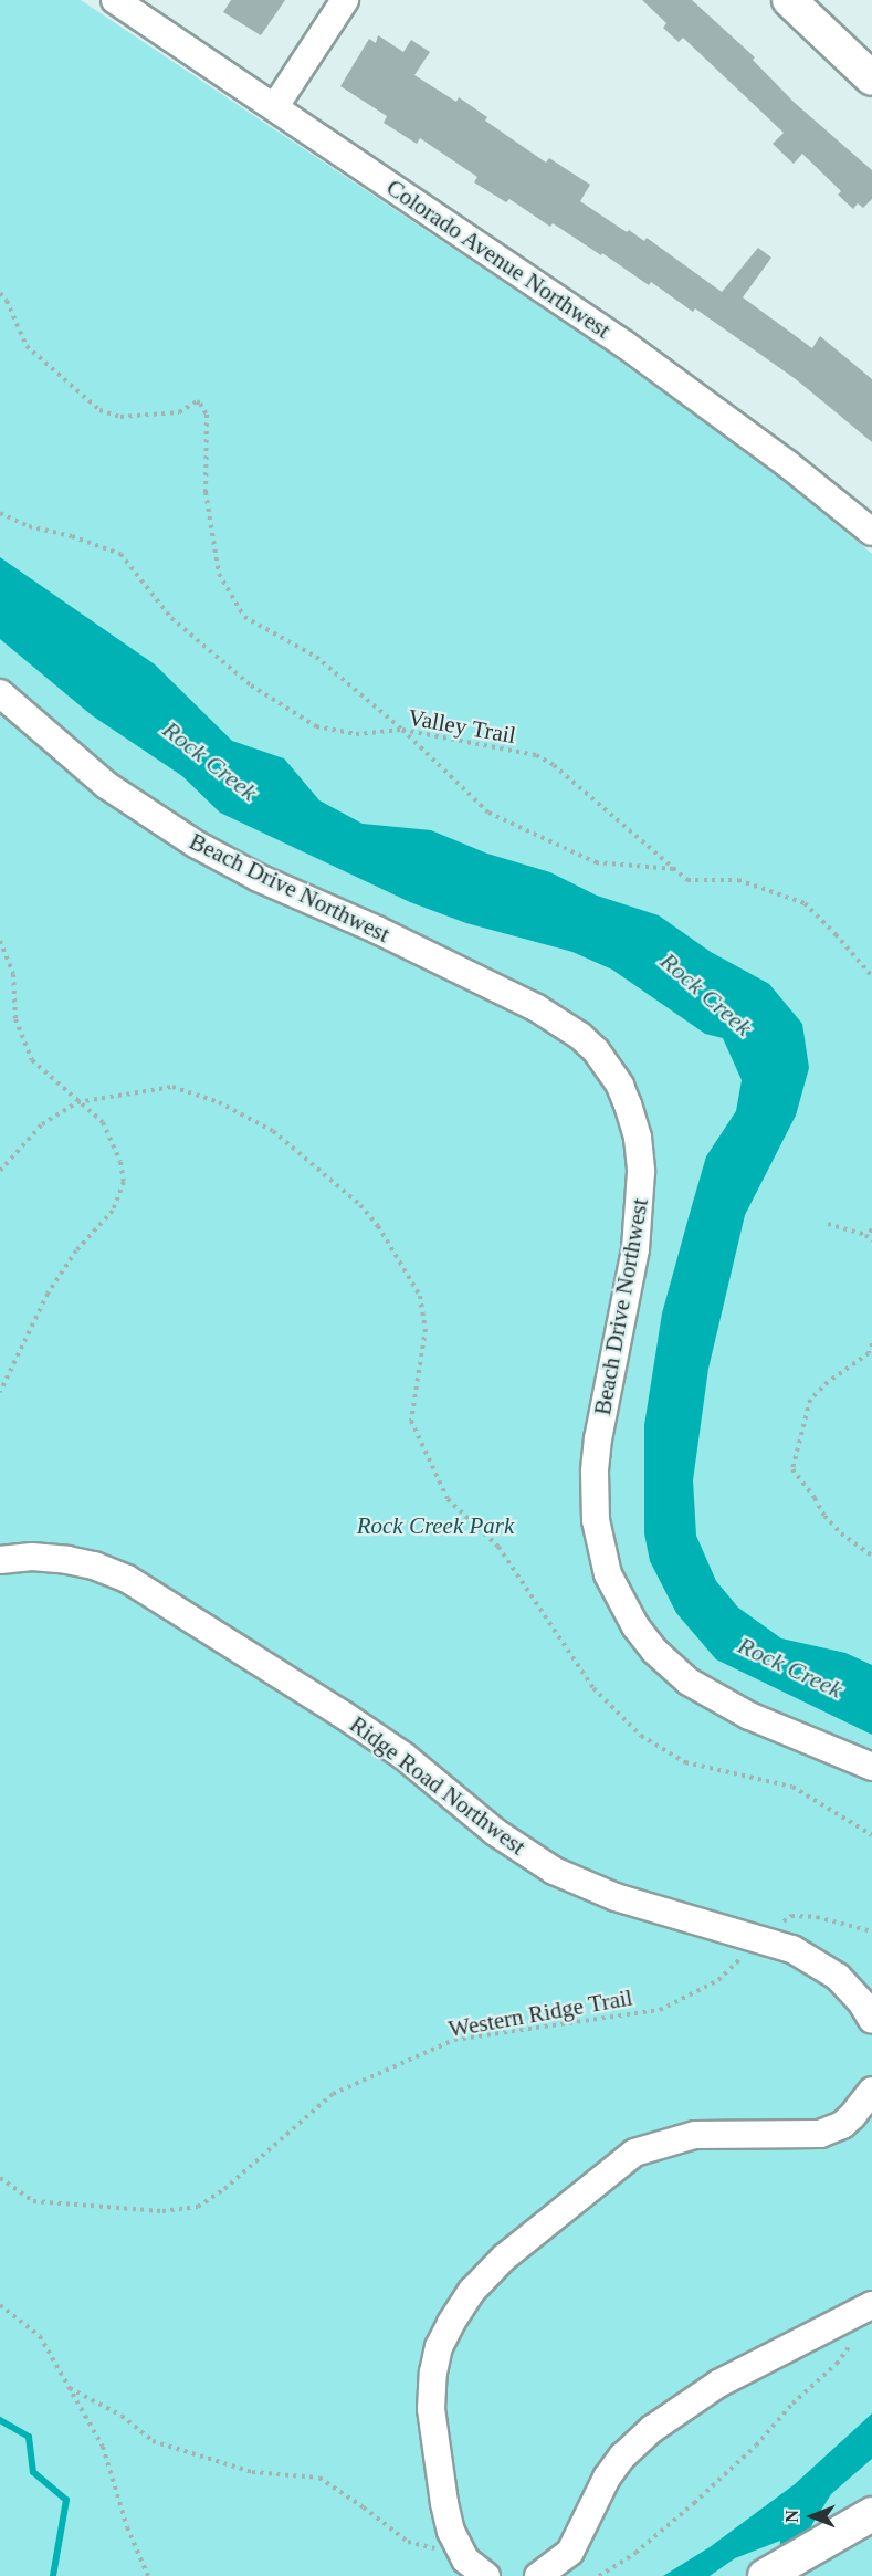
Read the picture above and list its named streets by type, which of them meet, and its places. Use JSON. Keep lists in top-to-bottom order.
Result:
{
  "streets": {
    "street": ["Colorado Avenue Northwest", "Beach Drive Northwest", "Ridge Road Northwest"],
    "path": ["Valley Trail", "Western Ridge Trail"]
  },
  "crossings": [
    ["Ridge Road Northwest", "Western Ridge Trail"]
  ],
  "water": ["Rock Creek"],
  "parks": ["Rock Creek Park"],
  "north": "left"
}
